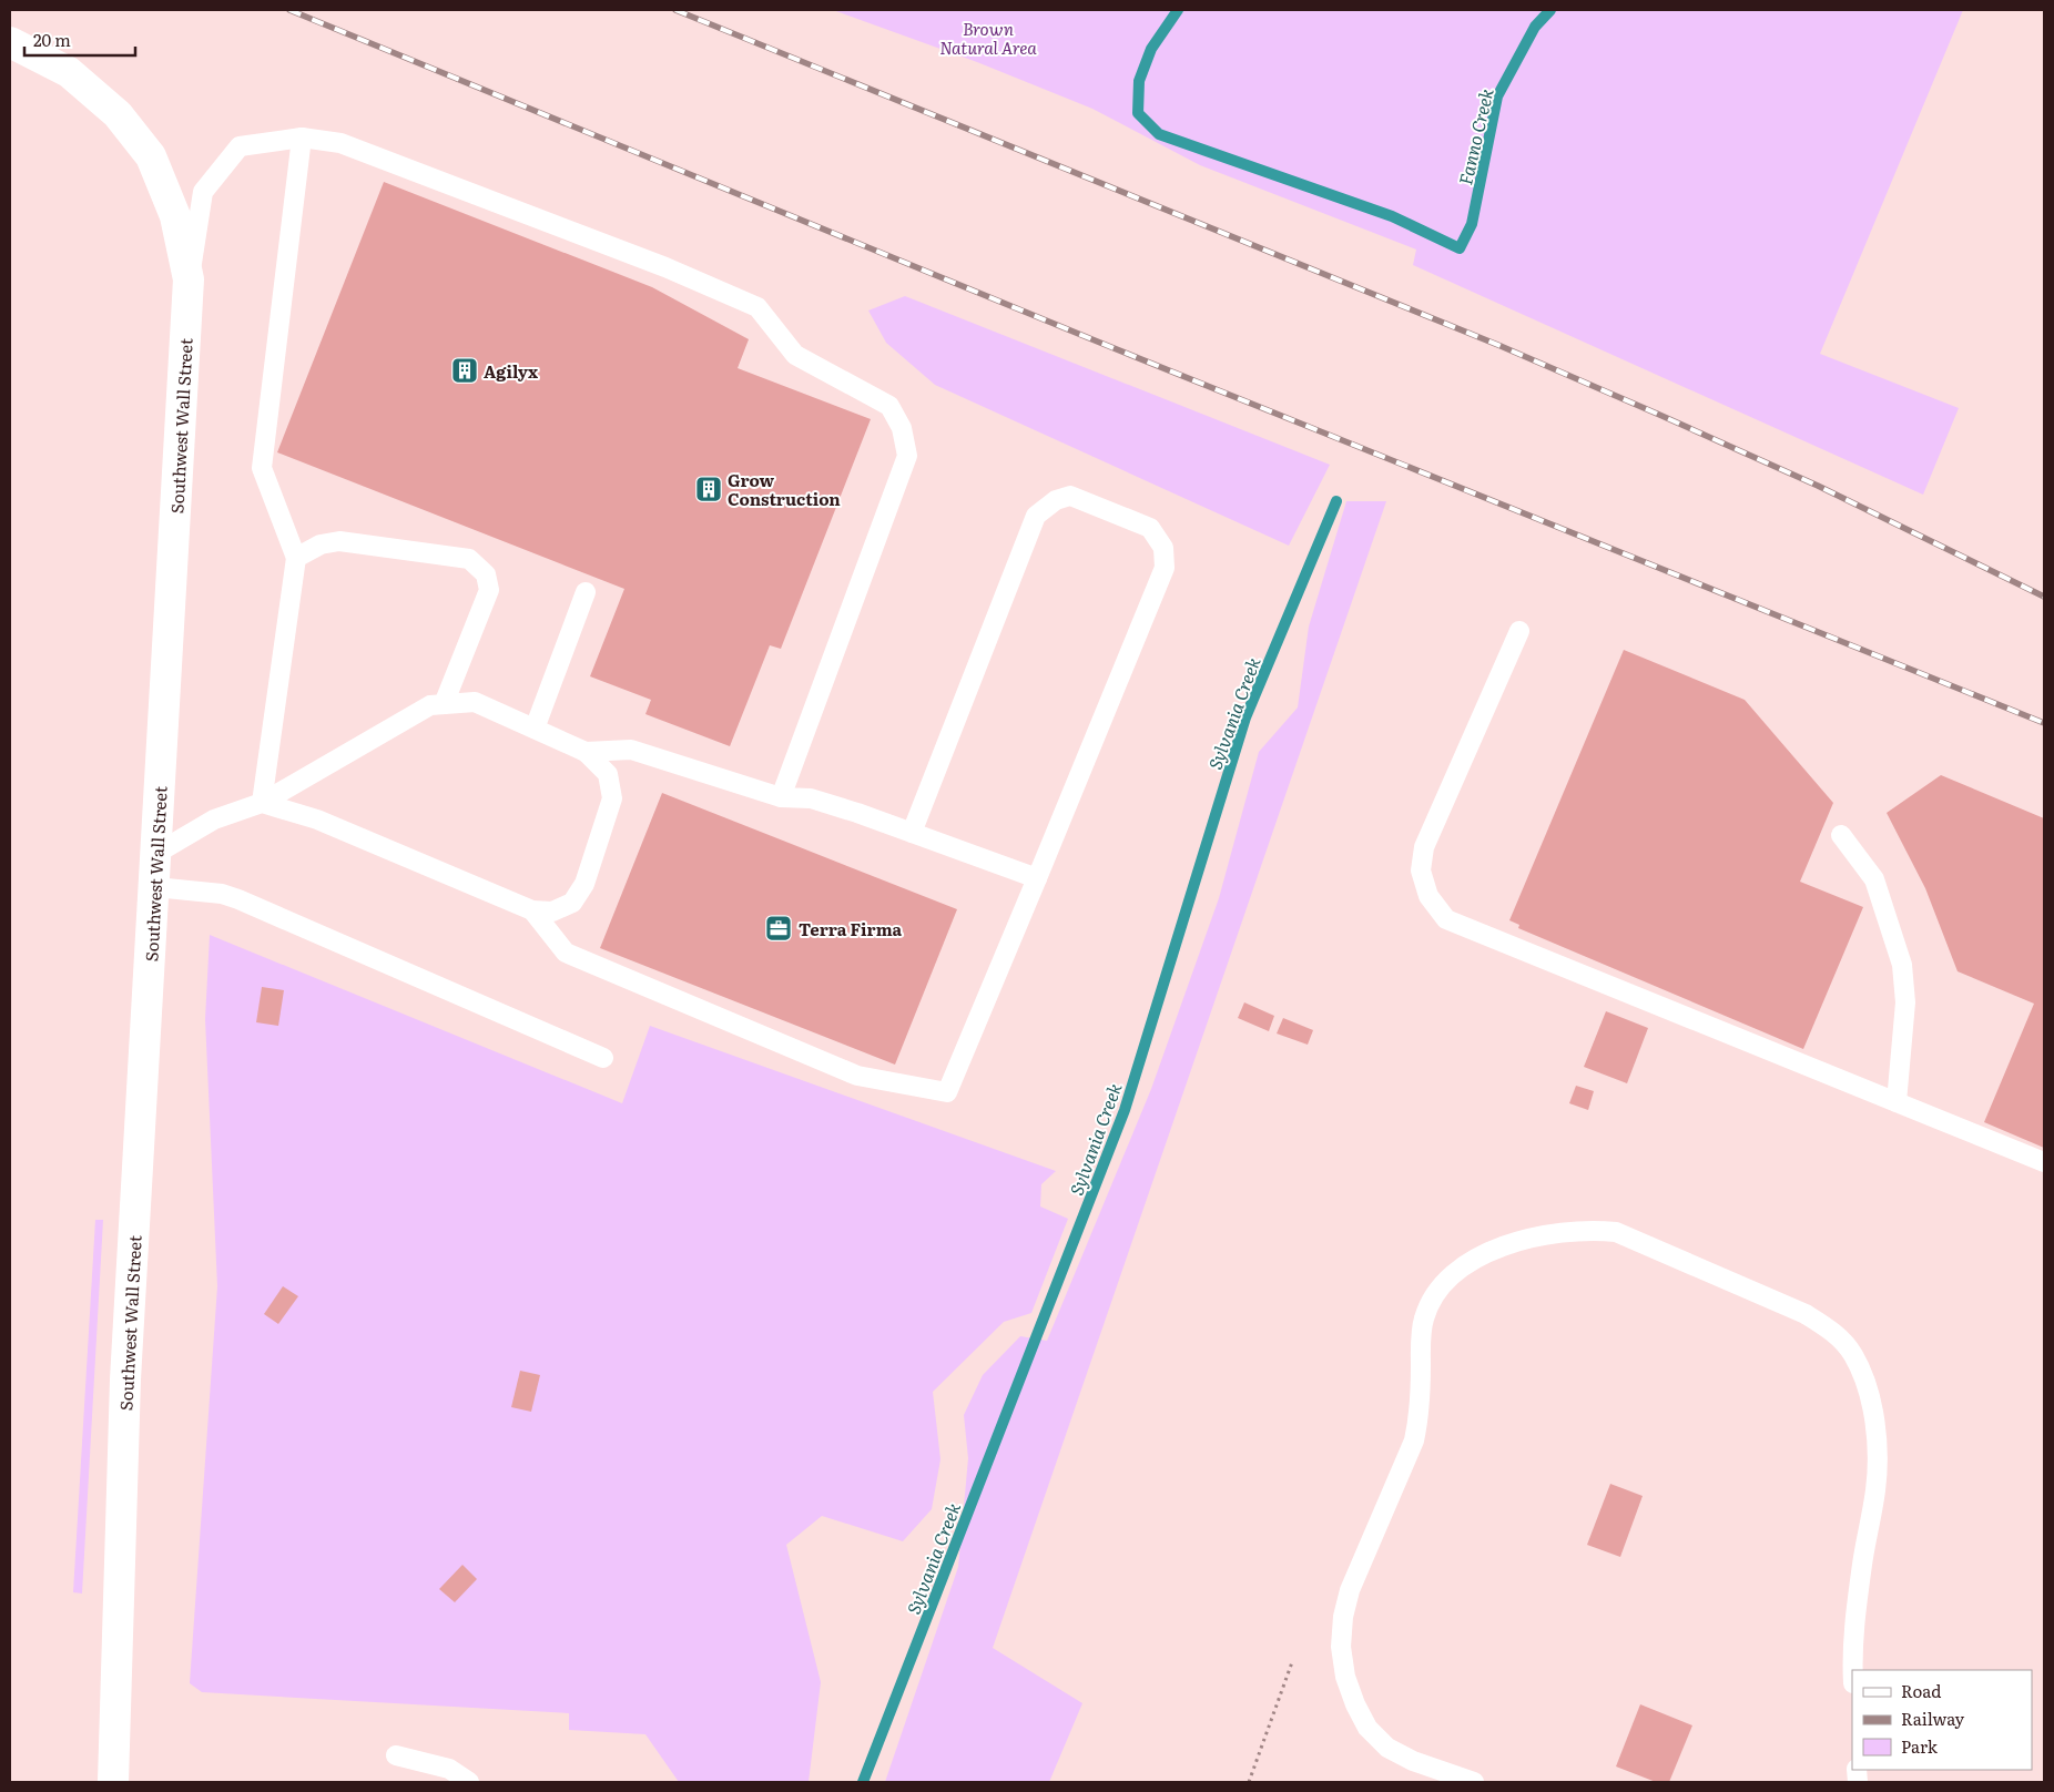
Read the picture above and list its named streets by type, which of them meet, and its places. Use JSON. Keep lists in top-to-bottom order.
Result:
{
  "streets": {
    "street": ["Southwest Wall Street"]
  },
  "water": ["Fanno Creek", "Sylvania Creek"],
  "parks": ["Brown Natural Area"],
  "places": {
    "building": ["Agilyx", "Grow Construction"],
    "office": ["Terra Firma"]
  },
  "legend": ["Road", "Railway", "Park"],
  "scale_bar": "20 m"
}
